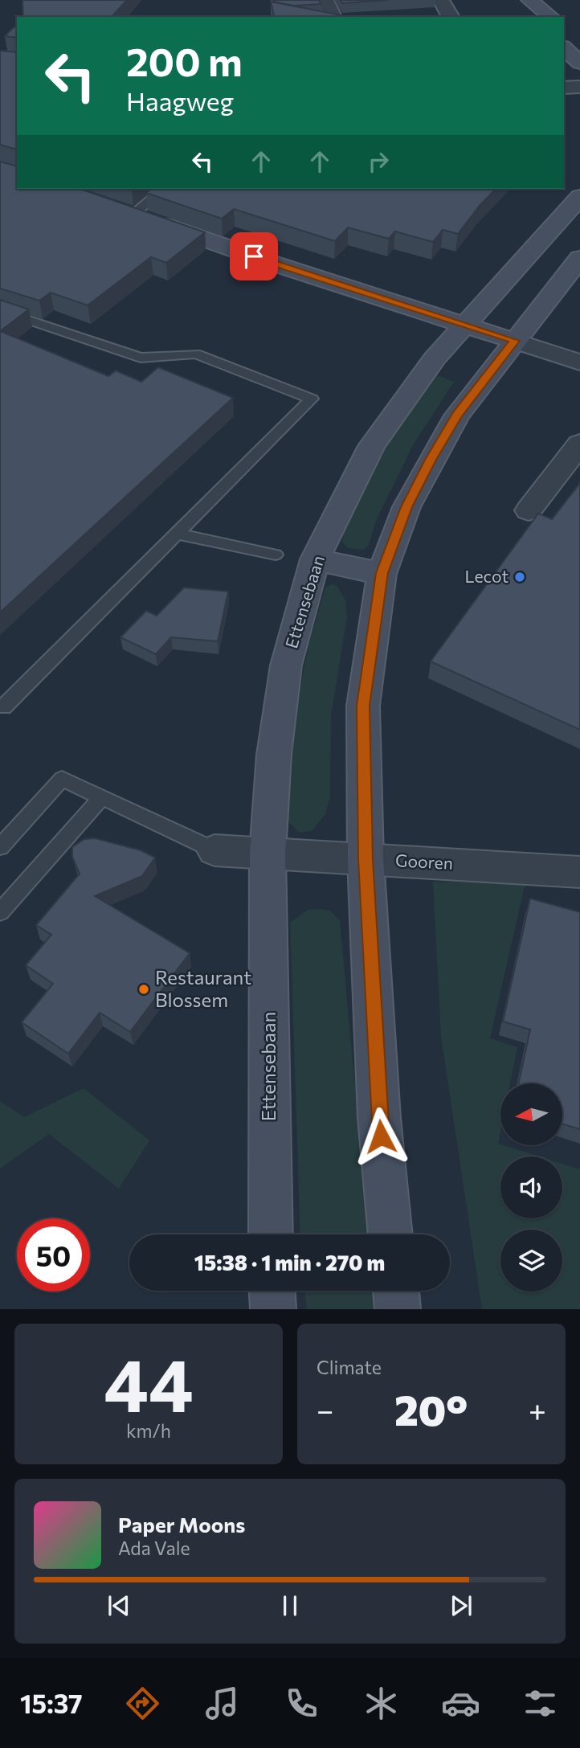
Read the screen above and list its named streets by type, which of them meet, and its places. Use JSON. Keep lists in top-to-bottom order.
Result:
{
  "streets": {
    "main road": ["Ettensebaan"],
    "street": ["Gooren"]
  },
  "crossings": [
    ["Ettensebaan", "Gooren"]
  ],
  "places": ["Lecot", "Restaurant Blossem"],
  "north": "left",
  "page": {
    "turn": ["200 m", "Haagweg"],
    "limit": "50",
    "trip": "15:38 · 1 min · 270 m",
    "tile": [
      ["44", "km/h"],
      "Climate"
    ],
    "heat": ["−", "20°", "+"],
    "song": ["Paper Moons", "Ada Vale"],
    "tabs": "15:37"
  }
}
